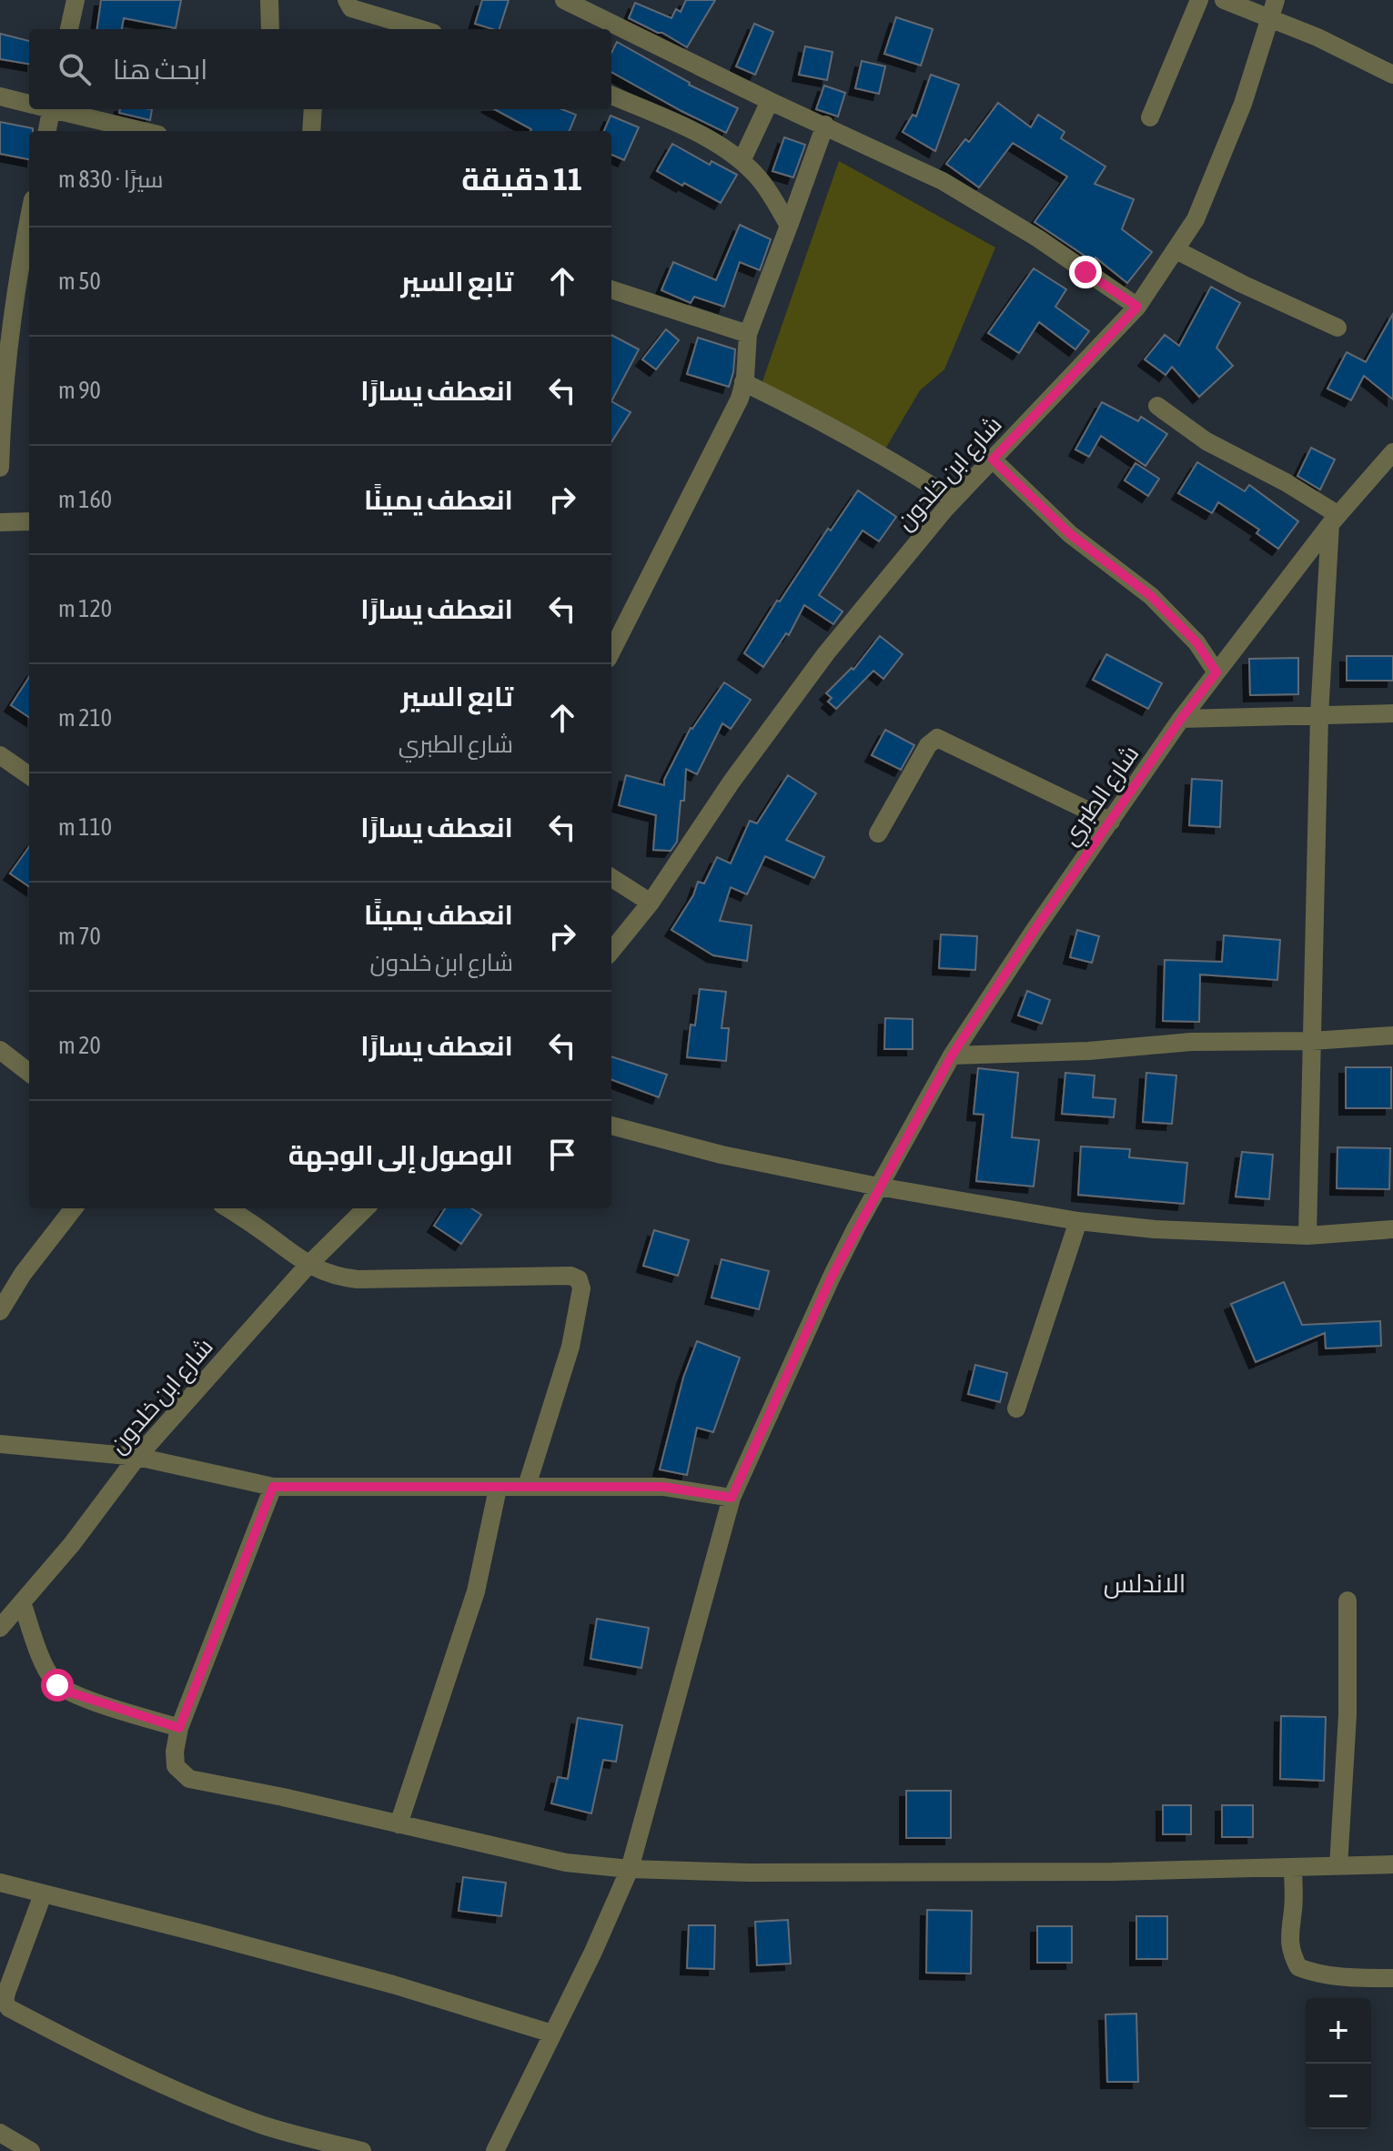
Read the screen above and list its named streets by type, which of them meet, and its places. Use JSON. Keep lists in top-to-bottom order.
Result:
{
  "streets": {
    "street": ["شارع ابن خلدون", "شارع الطبري"]
  },
  "districts": ["الاندلس"],
  "page": {
    "search": "ابحث هنا",
    "heading": ["11 دقيقة", "سيرًا · 830 m"],
    "list": [
      ["تابع السير", "50 m"],
      ["انعطف يسارًا", "90 m"],
      ["انعطف يمينًا", "160 m"],
      ["انعطف يسارًا", "120 m"],
      ["تابع السير", "شارع الطبري", "210 m"],
      ["انعطف يسارًا", "110 m"],
      ["انعطف يمينًا", "شارع ابن خلدون", "70 m"],
      ["انعطف يسارًا", "20 m"],
      "الوصول إلى الوجهة"
    ],
    "map_buttons": ["+", "−"]
  }
}
